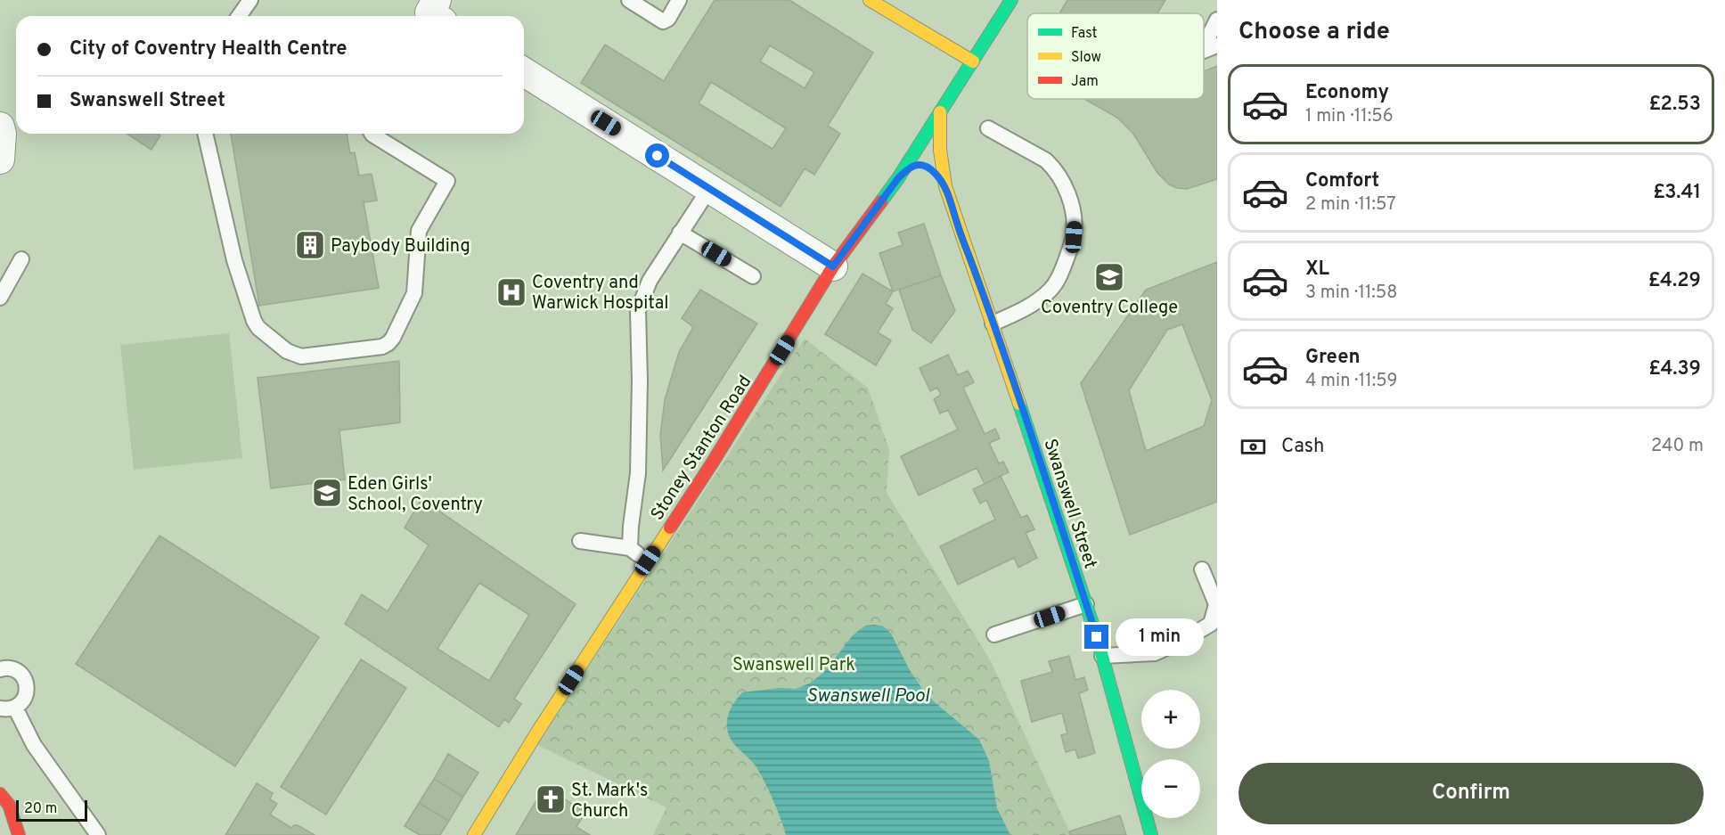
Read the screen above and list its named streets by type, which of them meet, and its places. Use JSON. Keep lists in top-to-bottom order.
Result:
{
  "streets": {
    "main road": ["Stoney Stanton Road", "Swanswell Street"]
  },
  "crossings": [
    ["Stoney Stanton Road", "Swanswell Street"]
  ],
  "water": ["Swanswell Pool"],
  "parks": ["Swanswell Park"],
  "places": {
    "building": ["Paybody Building"],
    "school or university": ["Coventry College", "Eden Girls' School, Coventry"],
    "hospital": ["Coventry and Warwick Hospital"],
    "church": ["St. Mark's Church"]
  },
  "legend": ["Fast", "Slow", "Jam"],
  "scale_bar": "20 m",
  "page": {
    "heading": "Choose a ride",
    "banner": ["City of Coventry Health Centre", "Swanswell Street"],
    "list": [
      {
        "name": "Economy",
        "note": "1 min · 11:56",
        "value": "£2.53"
      },
      {
        "name": "Comfort",
        "note": "2 min · 11:57",
        "value": "£3.41"
      },
      {
        "name": "XL",
        "note": "3 min · 11:58",
        "value": "£4.29"
      },
      {
        "name": "Green",
        "note": "4 min · 11:59",
        "value": "£4.39"
      }
    ],
    "pay": ["Cash", "240 m"],
    "bubble": "1 min",
    "map_buttons": ["+", "−"],
    "buttons": "Confirm",
    "scale": "20 m"
  }
}
